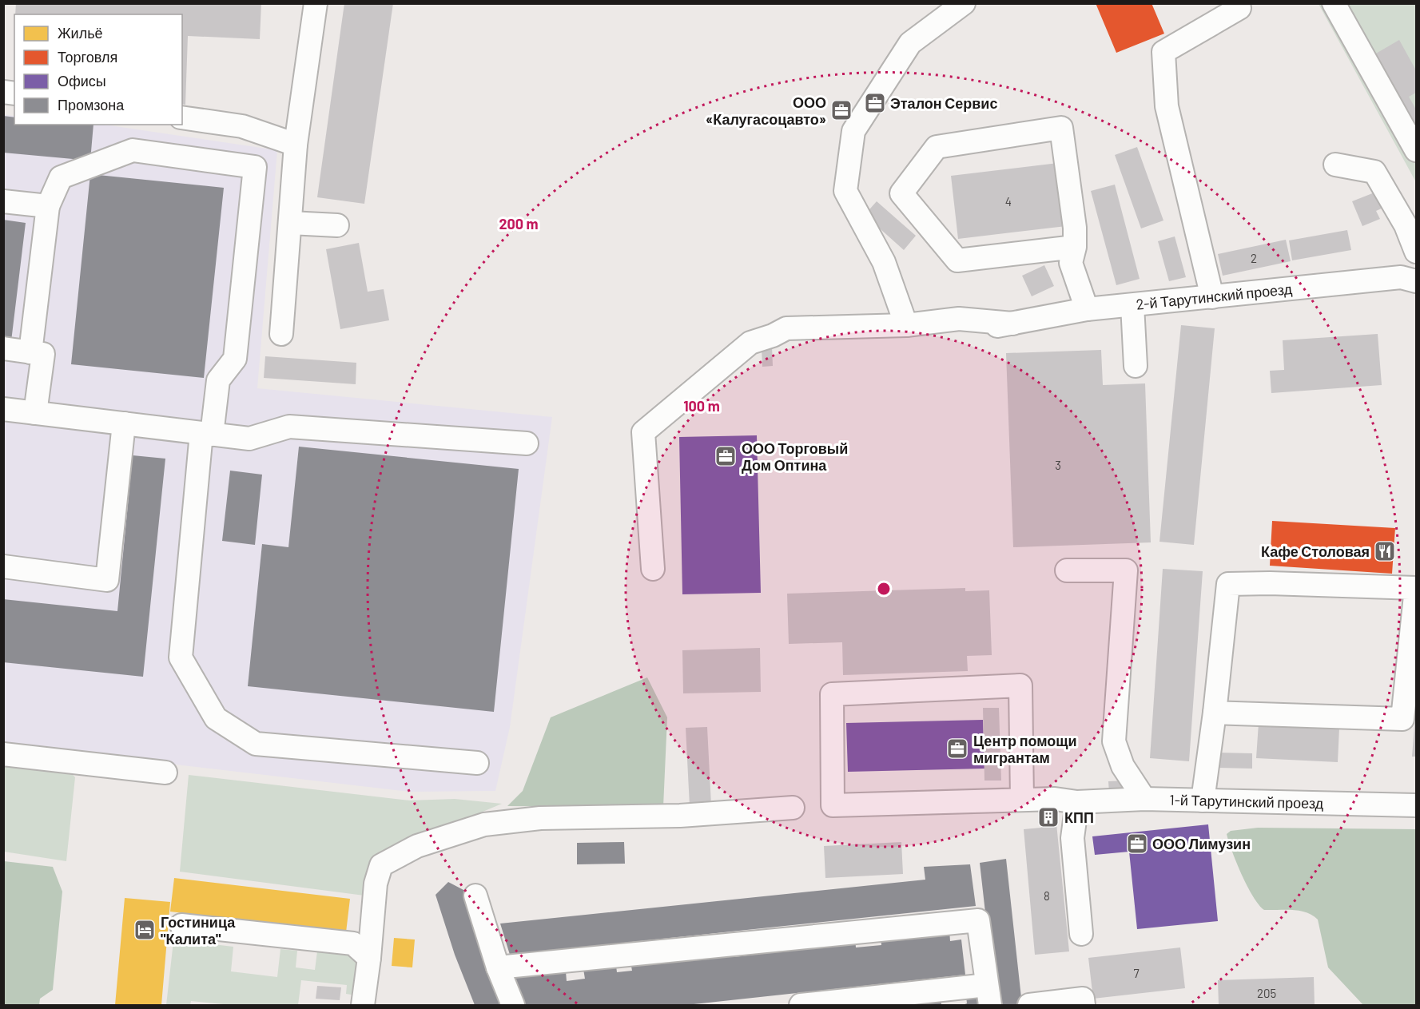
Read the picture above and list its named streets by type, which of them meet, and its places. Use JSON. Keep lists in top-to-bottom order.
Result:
{
  "streets": {
    "street": ["2-й Тарутинский проезд", "1-й Тарутинский проезд"]
  },
  "places": {
    "office": [
      "Эталон Сервис",
      "ООО «Калугасоцавто»",
      "ООО Торговый Дом Оптина",
      "Центр помощи мигрантам",
      "ООО Лимузин"
    ],
    "restaurant": ["Кафе Столовая"],
    "building": ["КПП"],
    "hotel": ["Гостиница \"Калита\""]
  },
  "house_numbers": [
    "4",
    "2",
    "3",
    "8",
    "7",
    "205"
  ],
  "legend": [
    "Жильё",
    "Торговля",
    "Офисы",
    "Промзона"
  ],
  "rings": ["200 m", "100 m"]
}
